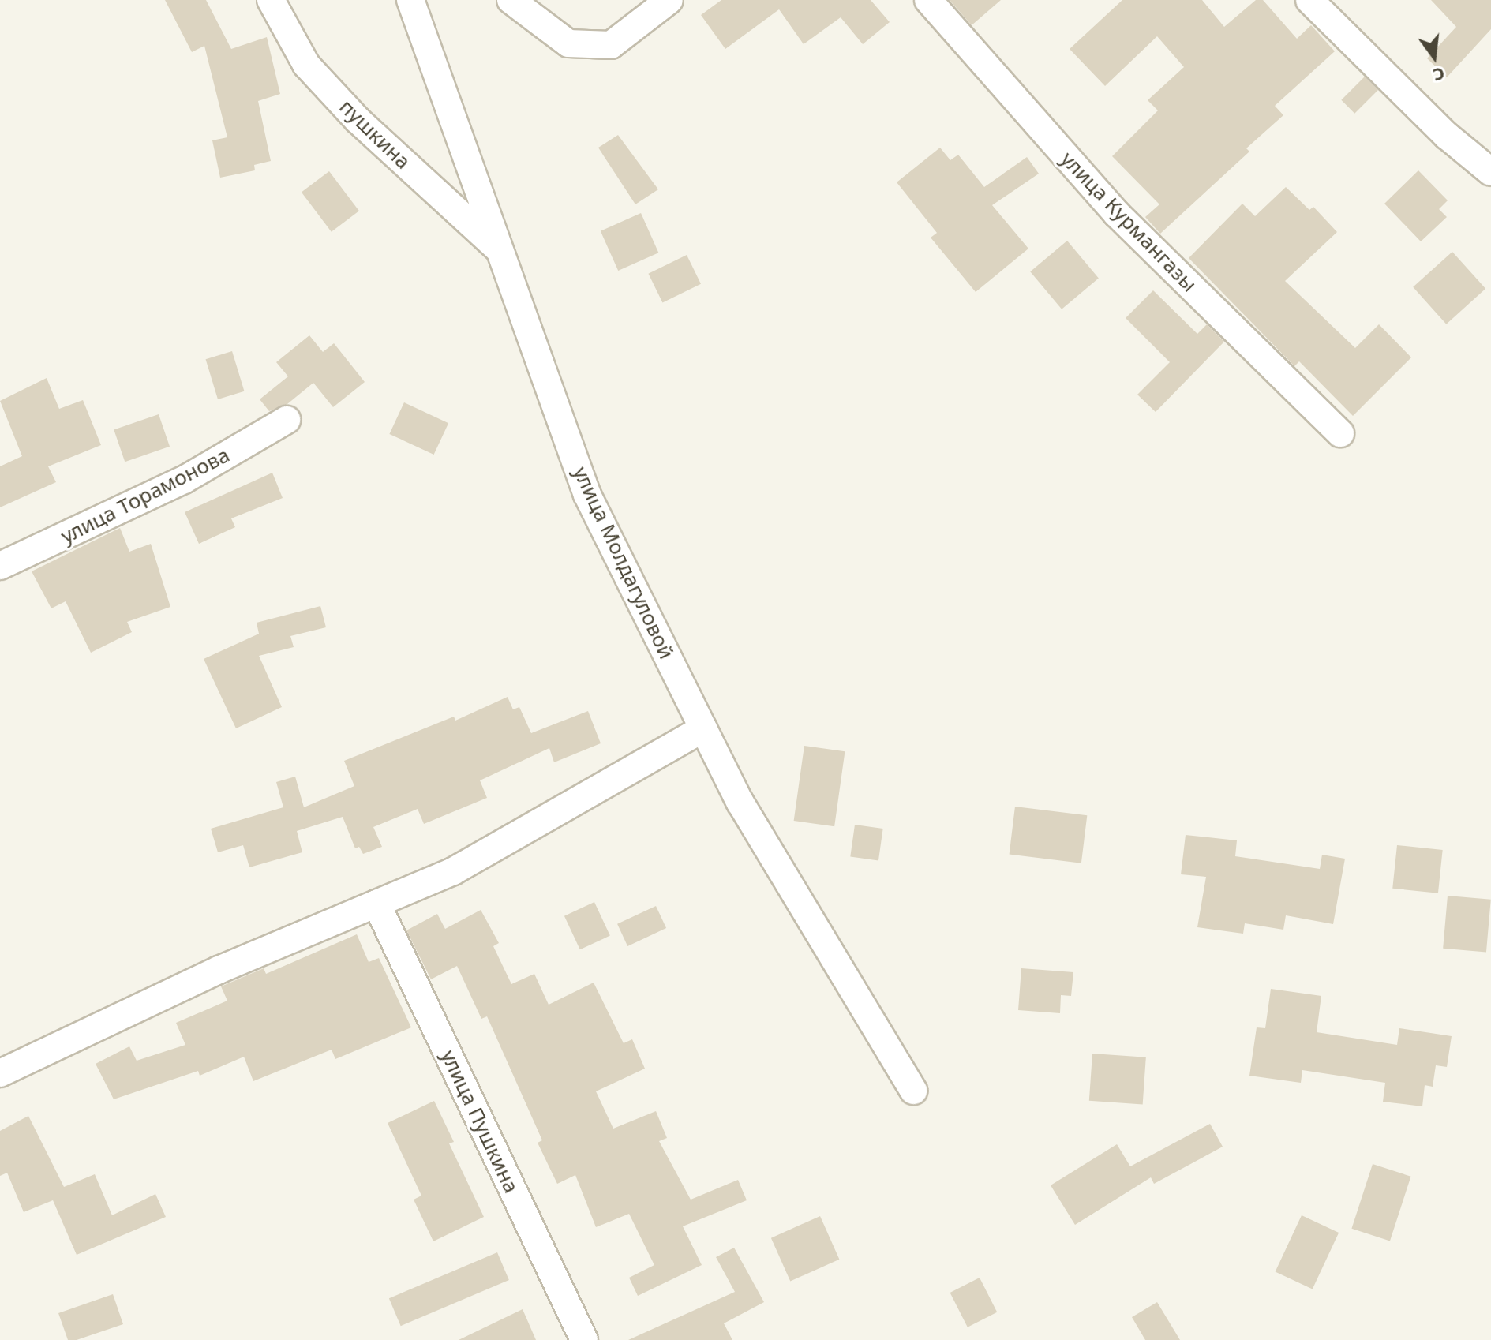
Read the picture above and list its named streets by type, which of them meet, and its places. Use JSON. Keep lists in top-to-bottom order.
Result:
{
  "streets": {
    "street": [
      "пушкина",
      "улица Курмангазы",
      "улица Торамонова",
      "улица Молдагуловой",
      "улица Пушкина"
    ]
  },
  "crossings": [
    ["пушкина", "улица Молдагуловой"]
  ],
  "north": "bottom"
}
